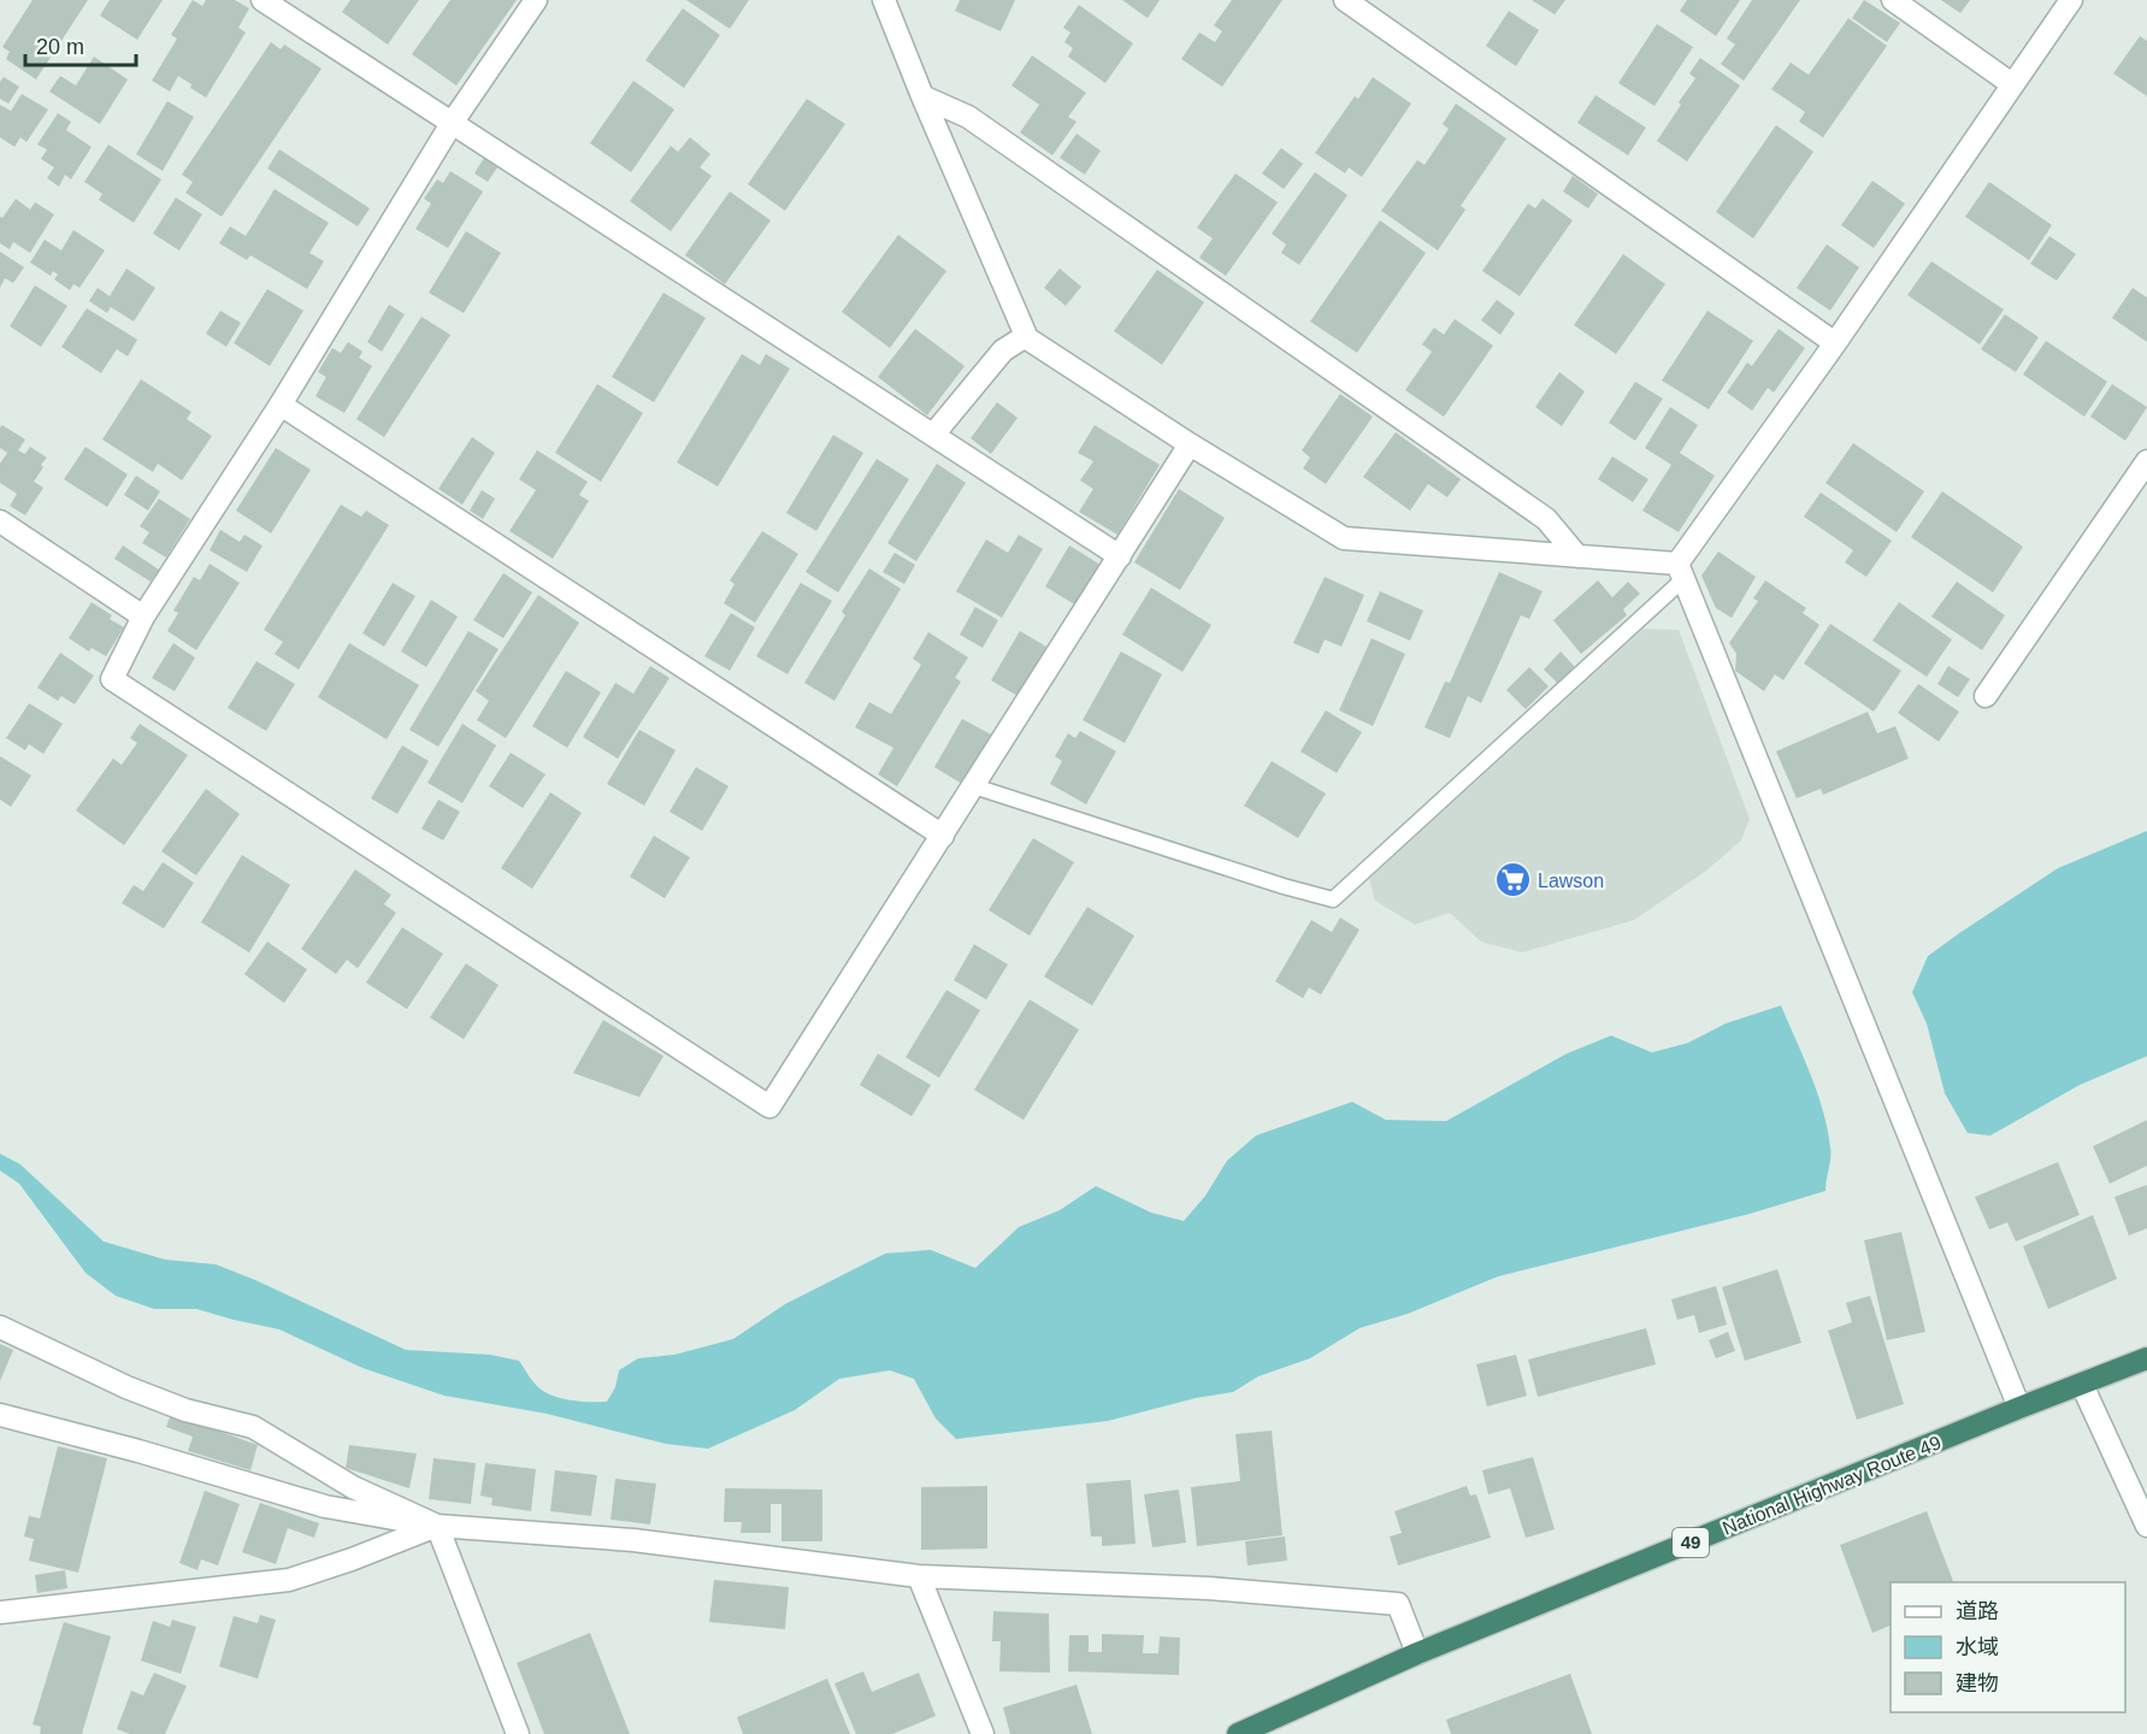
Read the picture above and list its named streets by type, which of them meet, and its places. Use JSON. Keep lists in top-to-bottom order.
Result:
{
  "streets": {
    "highway": ["National Highway Route 49", "49"]
  },
  "places": {
    "supermarket": ["Lawson"]
  },
  "legend": ["道路", "水域", "建物"],
  "scale_bar": "20 m"
}
